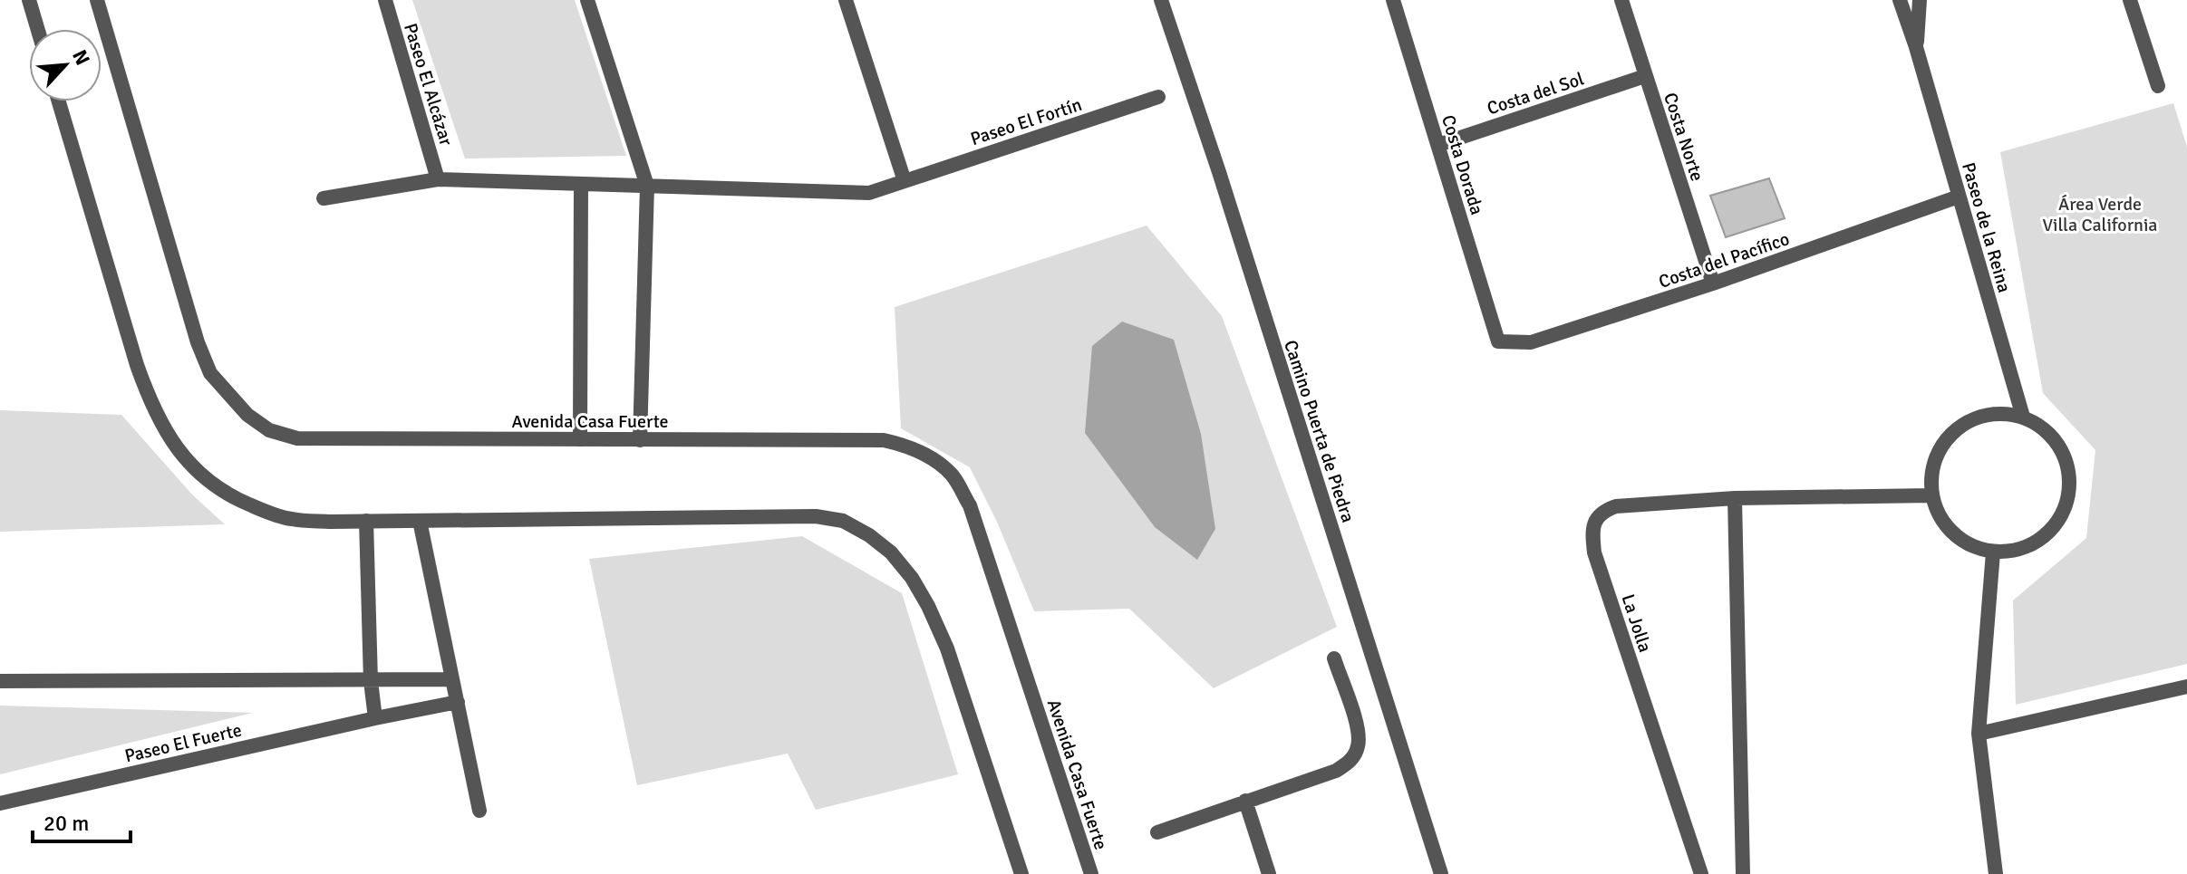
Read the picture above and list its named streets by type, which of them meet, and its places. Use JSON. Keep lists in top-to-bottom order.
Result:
{
  "streets": {
    "street": [
      "Paseo El Alcázar",
      "Costa del Sol",
      "Paseo El Fortín",
      "Costa Norte",
      "Costa Dorada",
      "Paseo de la Reina",
      "Costa del Pacífico",
      "Avenida Casa Fuerte",
      "Camino Puerta de Piedra",
      "La Jolla",
      "Paseo El Fuerte"
    ]
  },
  "crossings": [
    ["Paseo El Alcázar", "Paseo El Fortín"],
    ["Costa del Sol", "Costa Norte"],
    ["Costa del Sol", "Costa Dorada"],
    ["Costa Norte", "Costa del Pacífico"],
    ["Costa Dorada", "Costa del Pacífico"],
    ["Paseo de la Reina", "Costa del Pacífico"],
    ["Paseo de la Reina", "La Jolla"]
  ],
  "parks": ["Área Verde Villa California"],
  "scale_bar": "20 m",
  "north": "top right"
}
